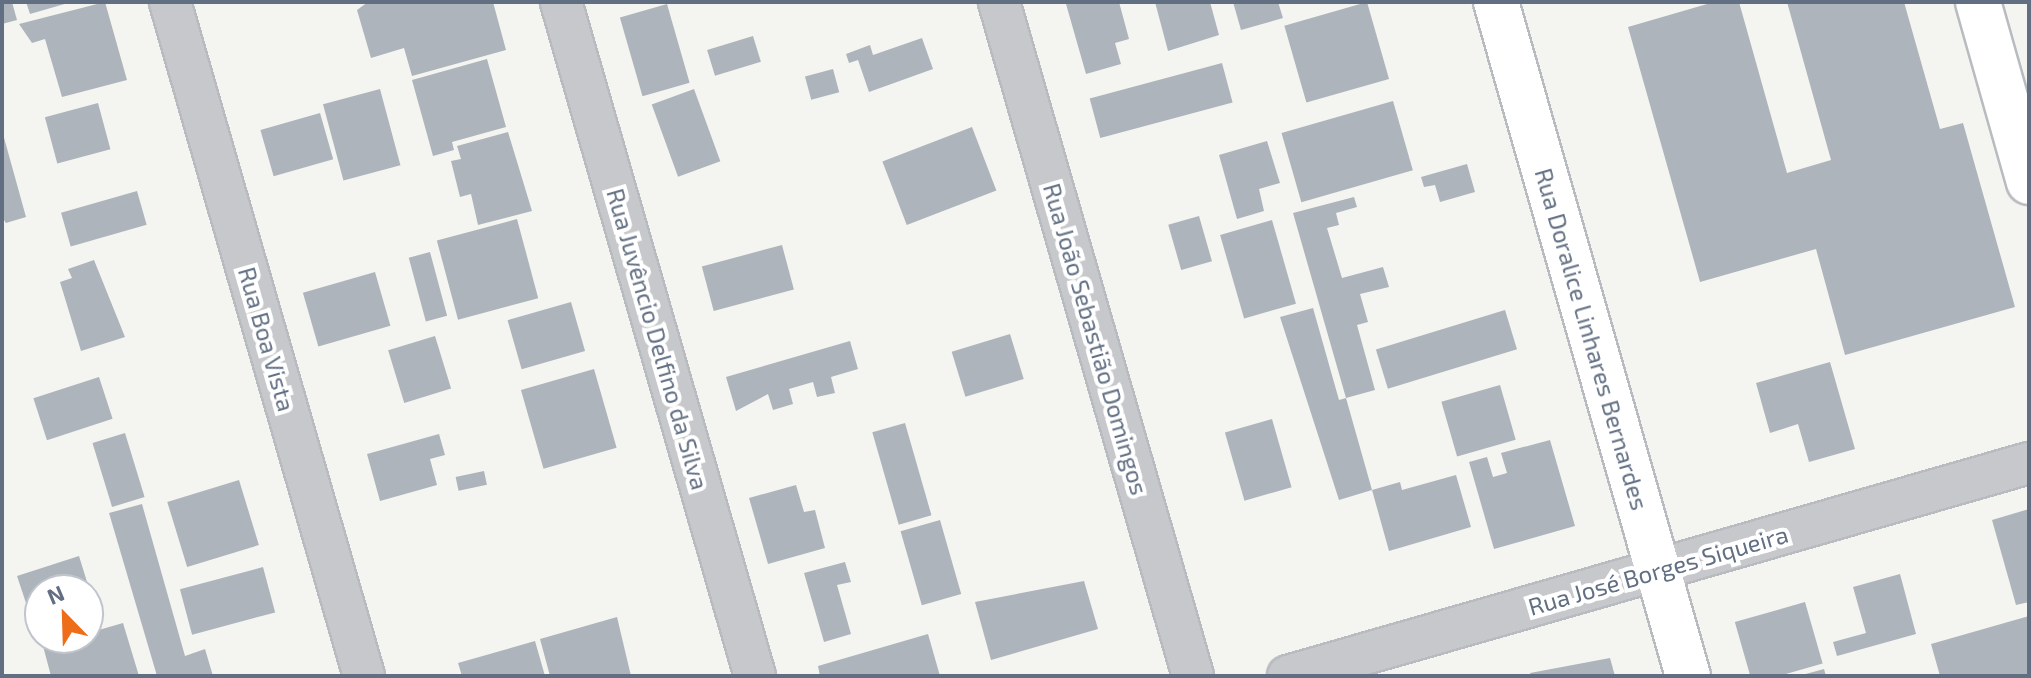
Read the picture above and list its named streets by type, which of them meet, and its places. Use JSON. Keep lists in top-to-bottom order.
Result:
{
  "streets": {
    "street": [
      "Rua Boa Vista",
      "Rua Juvêncio Delfino da Silva",
      "Rua João Sebastião Domingos",
      "Rua Doralice Linhares Bernardes",
      "Rua José Borges Siqueira"
    ]
  },
  "crossings": [
    ["Rua Doralice Linhares Bernardes", "Rua José Borges Siqueira"]
  ],
  "north": "top left"
}
